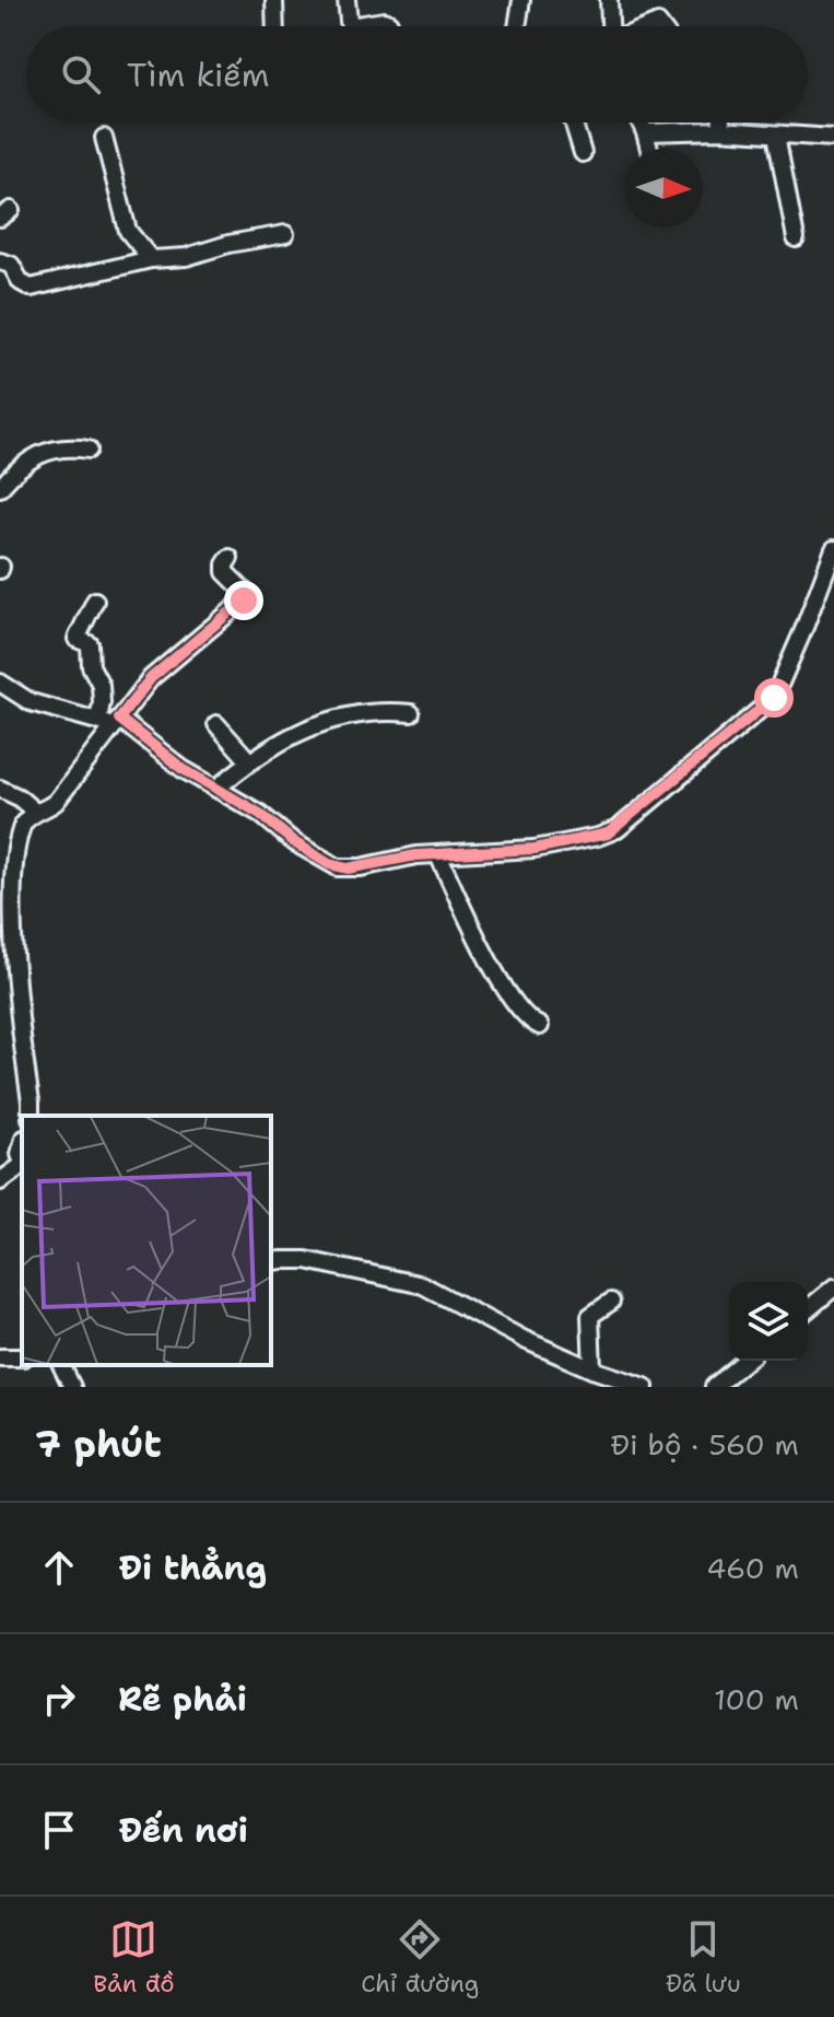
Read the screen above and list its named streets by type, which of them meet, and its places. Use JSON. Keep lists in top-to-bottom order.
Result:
{
  "north": "right",
  "page": {
    "search": "Tìm kiếm",
    "heading": ["7 phút", "Đi bộ · 560 m"],
    "list": [
      ["Đi thẳng", "460 m"],
      ["Rẽ phải", "100 m"],
      "Đến nơi"
    ],
    "nav": ["Bản đồ", "Chỉ đường", "Đã lưu"]
  }
}
